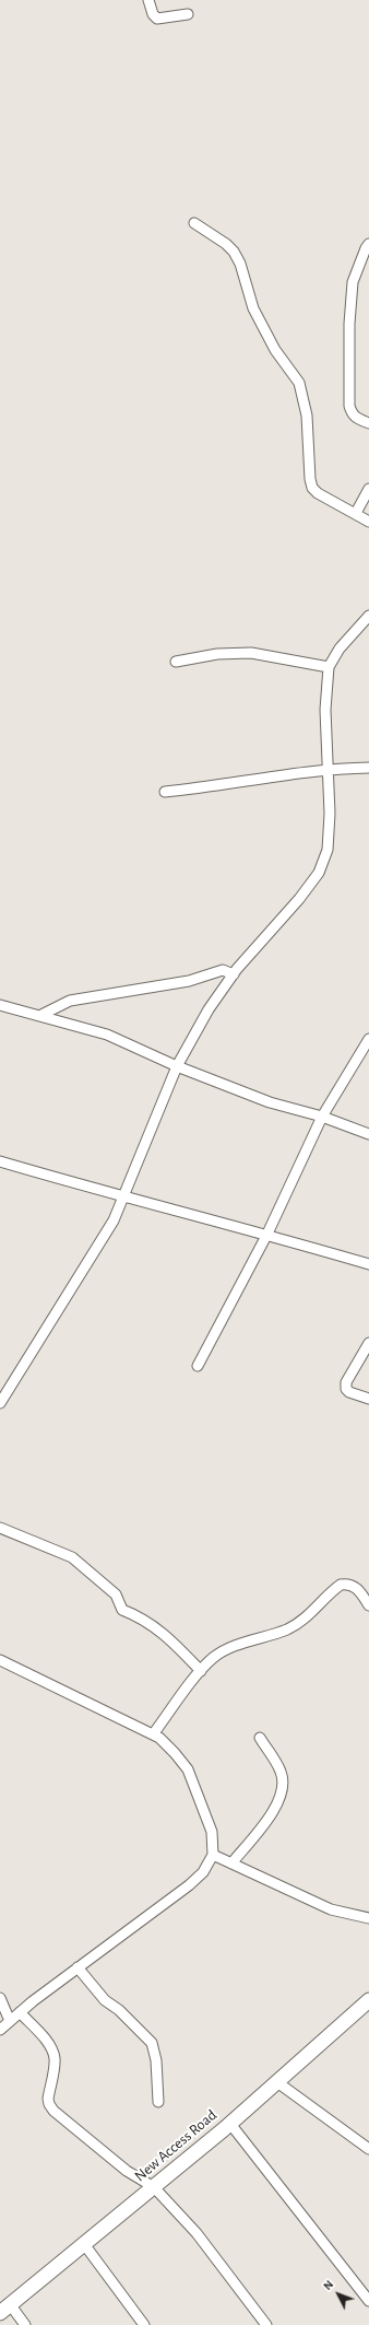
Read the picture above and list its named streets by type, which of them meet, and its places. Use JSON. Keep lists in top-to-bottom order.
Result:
{
  "streets": {
    "main road": ["New Access Road"]
  },
  "north": "top left"
}
